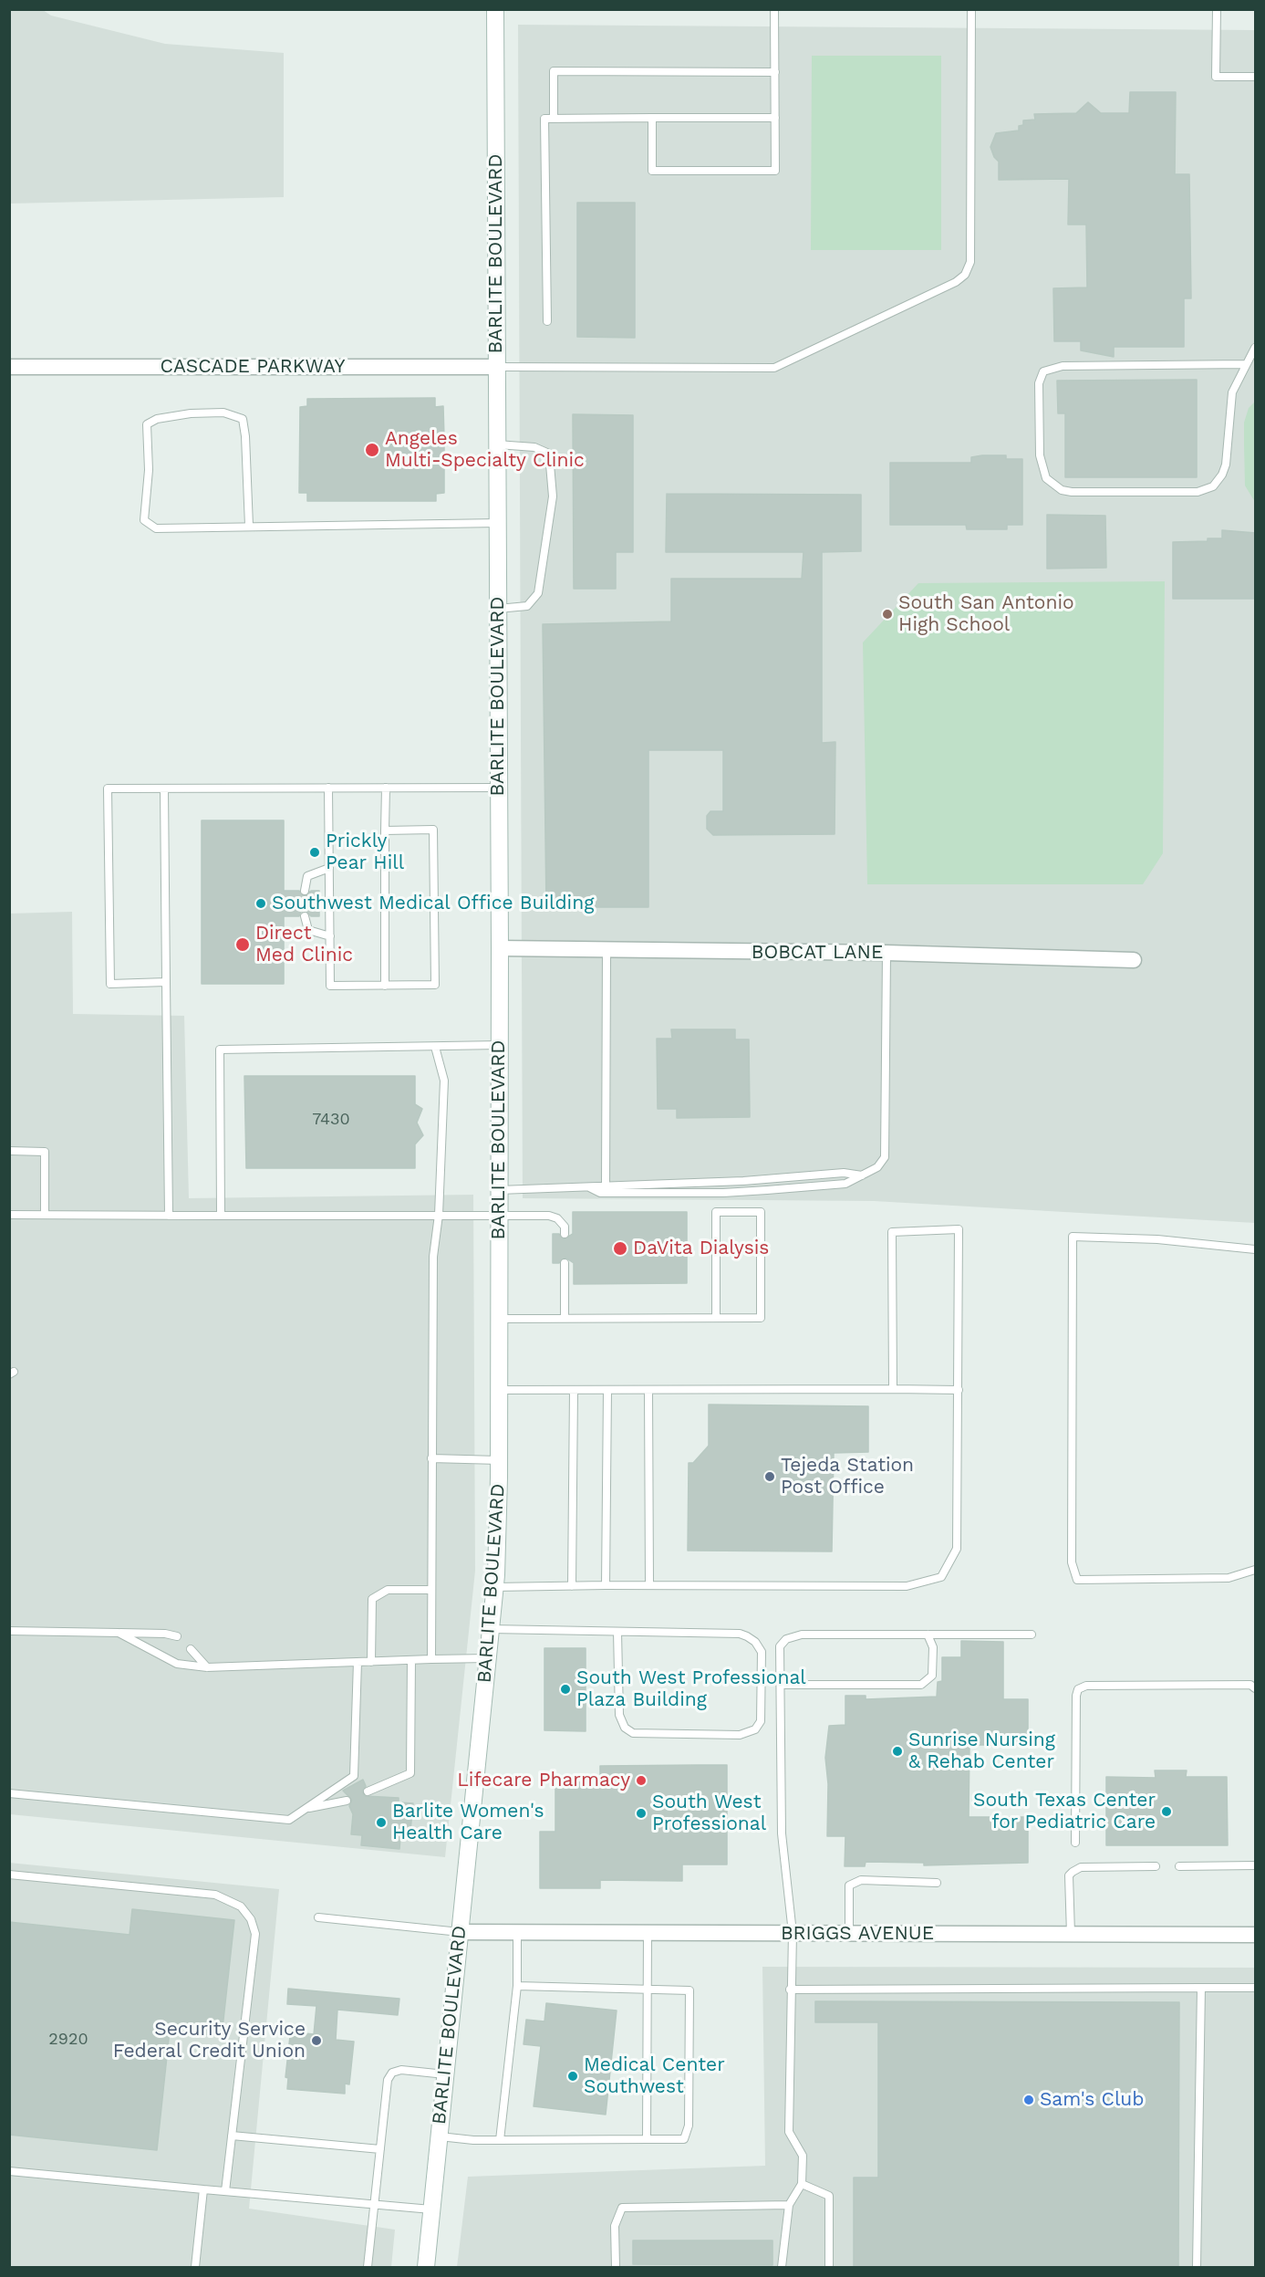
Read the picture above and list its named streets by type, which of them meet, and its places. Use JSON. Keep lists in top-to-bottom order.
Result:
{
  "streets": {
    "street": [
      "BARLITE BOULEVARD",
      "CASCADE PARKWAY",
      "BOBCAT LANE",
      "BRIGGS AVENUE"
    ]
  },
  "crossings": [
    ["BARLITE BOULEVARD", "CASCADE PARKWAY"],
    ["BARLITE BOULEVARD", "BOBCAT LANE"],
    ["BARLITE BOULEVARD", "BRIGGS AVENUE"]
  ],
  "places": [
    "Angeles Multi-Specialty Clinic",
    "South San Antonio High School",
    "Prickly Pear Hill",
    "Southwest Medical Office Building",
    "Direct Med Clinic",
    "DaVita Dialysis",
    "Tejeda Station Post Office",
    "South West Professional Plaza Building",
    "Sunrise Nursing & Rehab Center",
    "Lifecare Pharmacy",
    "South Texas Center for Pediatric Care",
    "South West Professional",
    "Barlite Women's Health Care",
    "Security Service Federal Credit Union",
    "Medical Center Southwest",
    "Sam's Club"
  ],
  "house_numbers": ["7430", "2920"]
}
